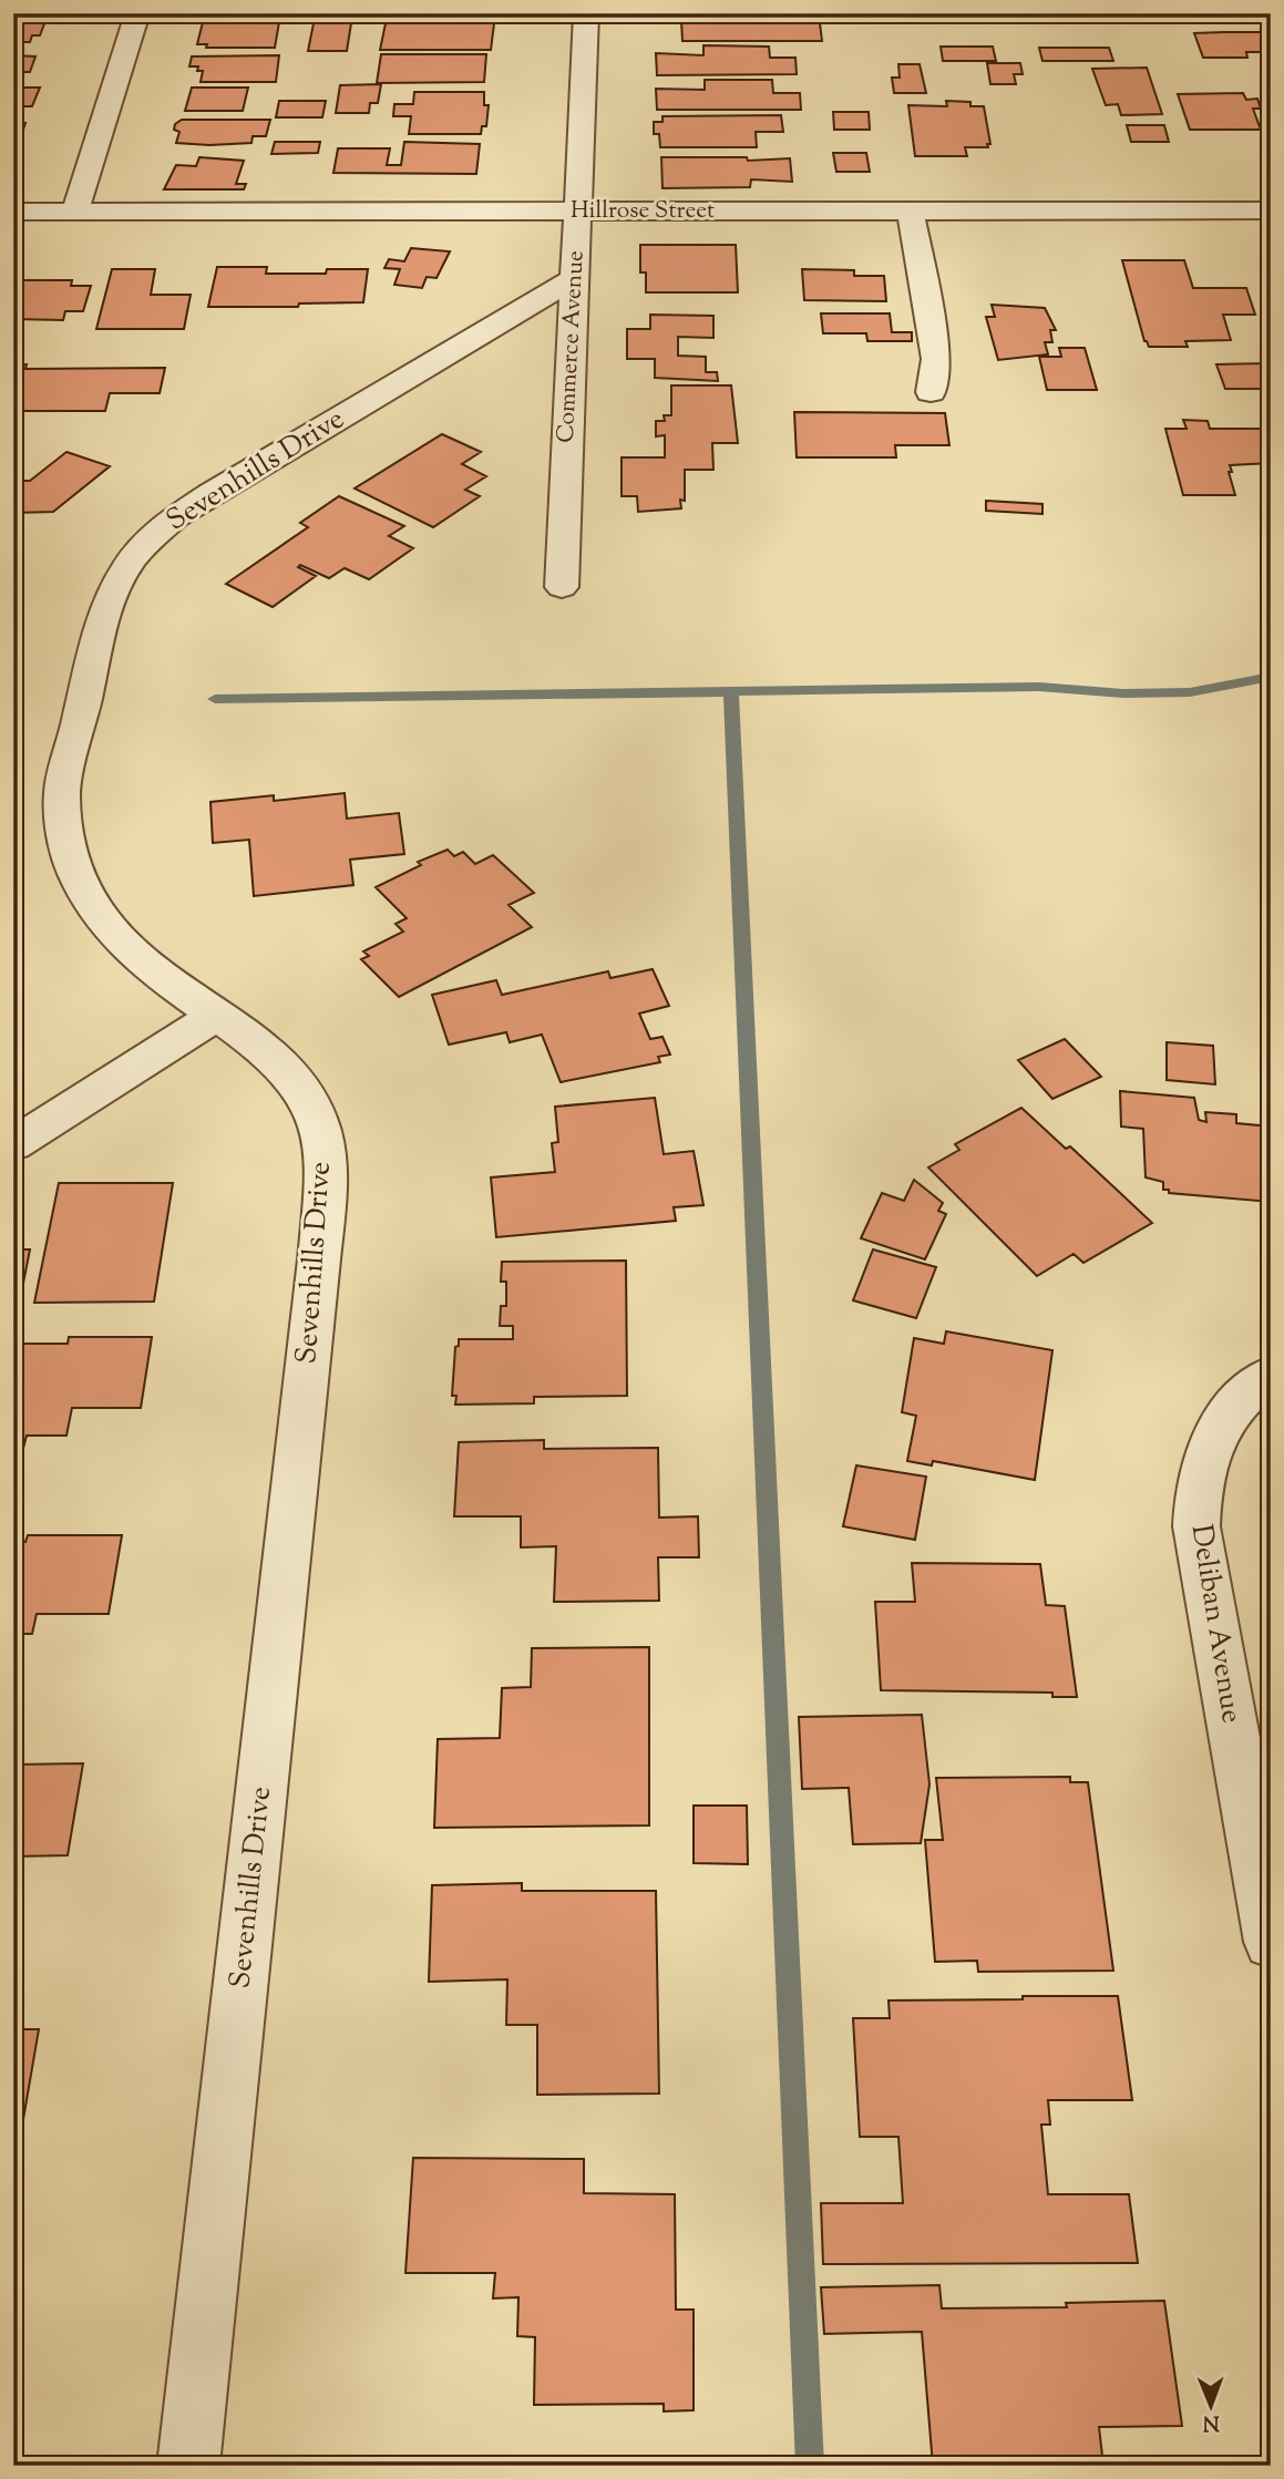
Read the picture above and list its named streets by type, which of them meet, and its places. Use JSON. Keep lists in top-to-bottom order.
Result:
{
  "streets": {
    "street": [
      "Hillrose Street",
      "Commerce Avenue",
      "Sevenhills Drive",
      "Deliban Avenue"
    ]
  },
  "crossings": [
    ["Hillrose Street", "Commerce Avenue"],
    ["Commerce Avenue", "Sevenhills Drive"]
  ],
  "north": "bottom"
}
